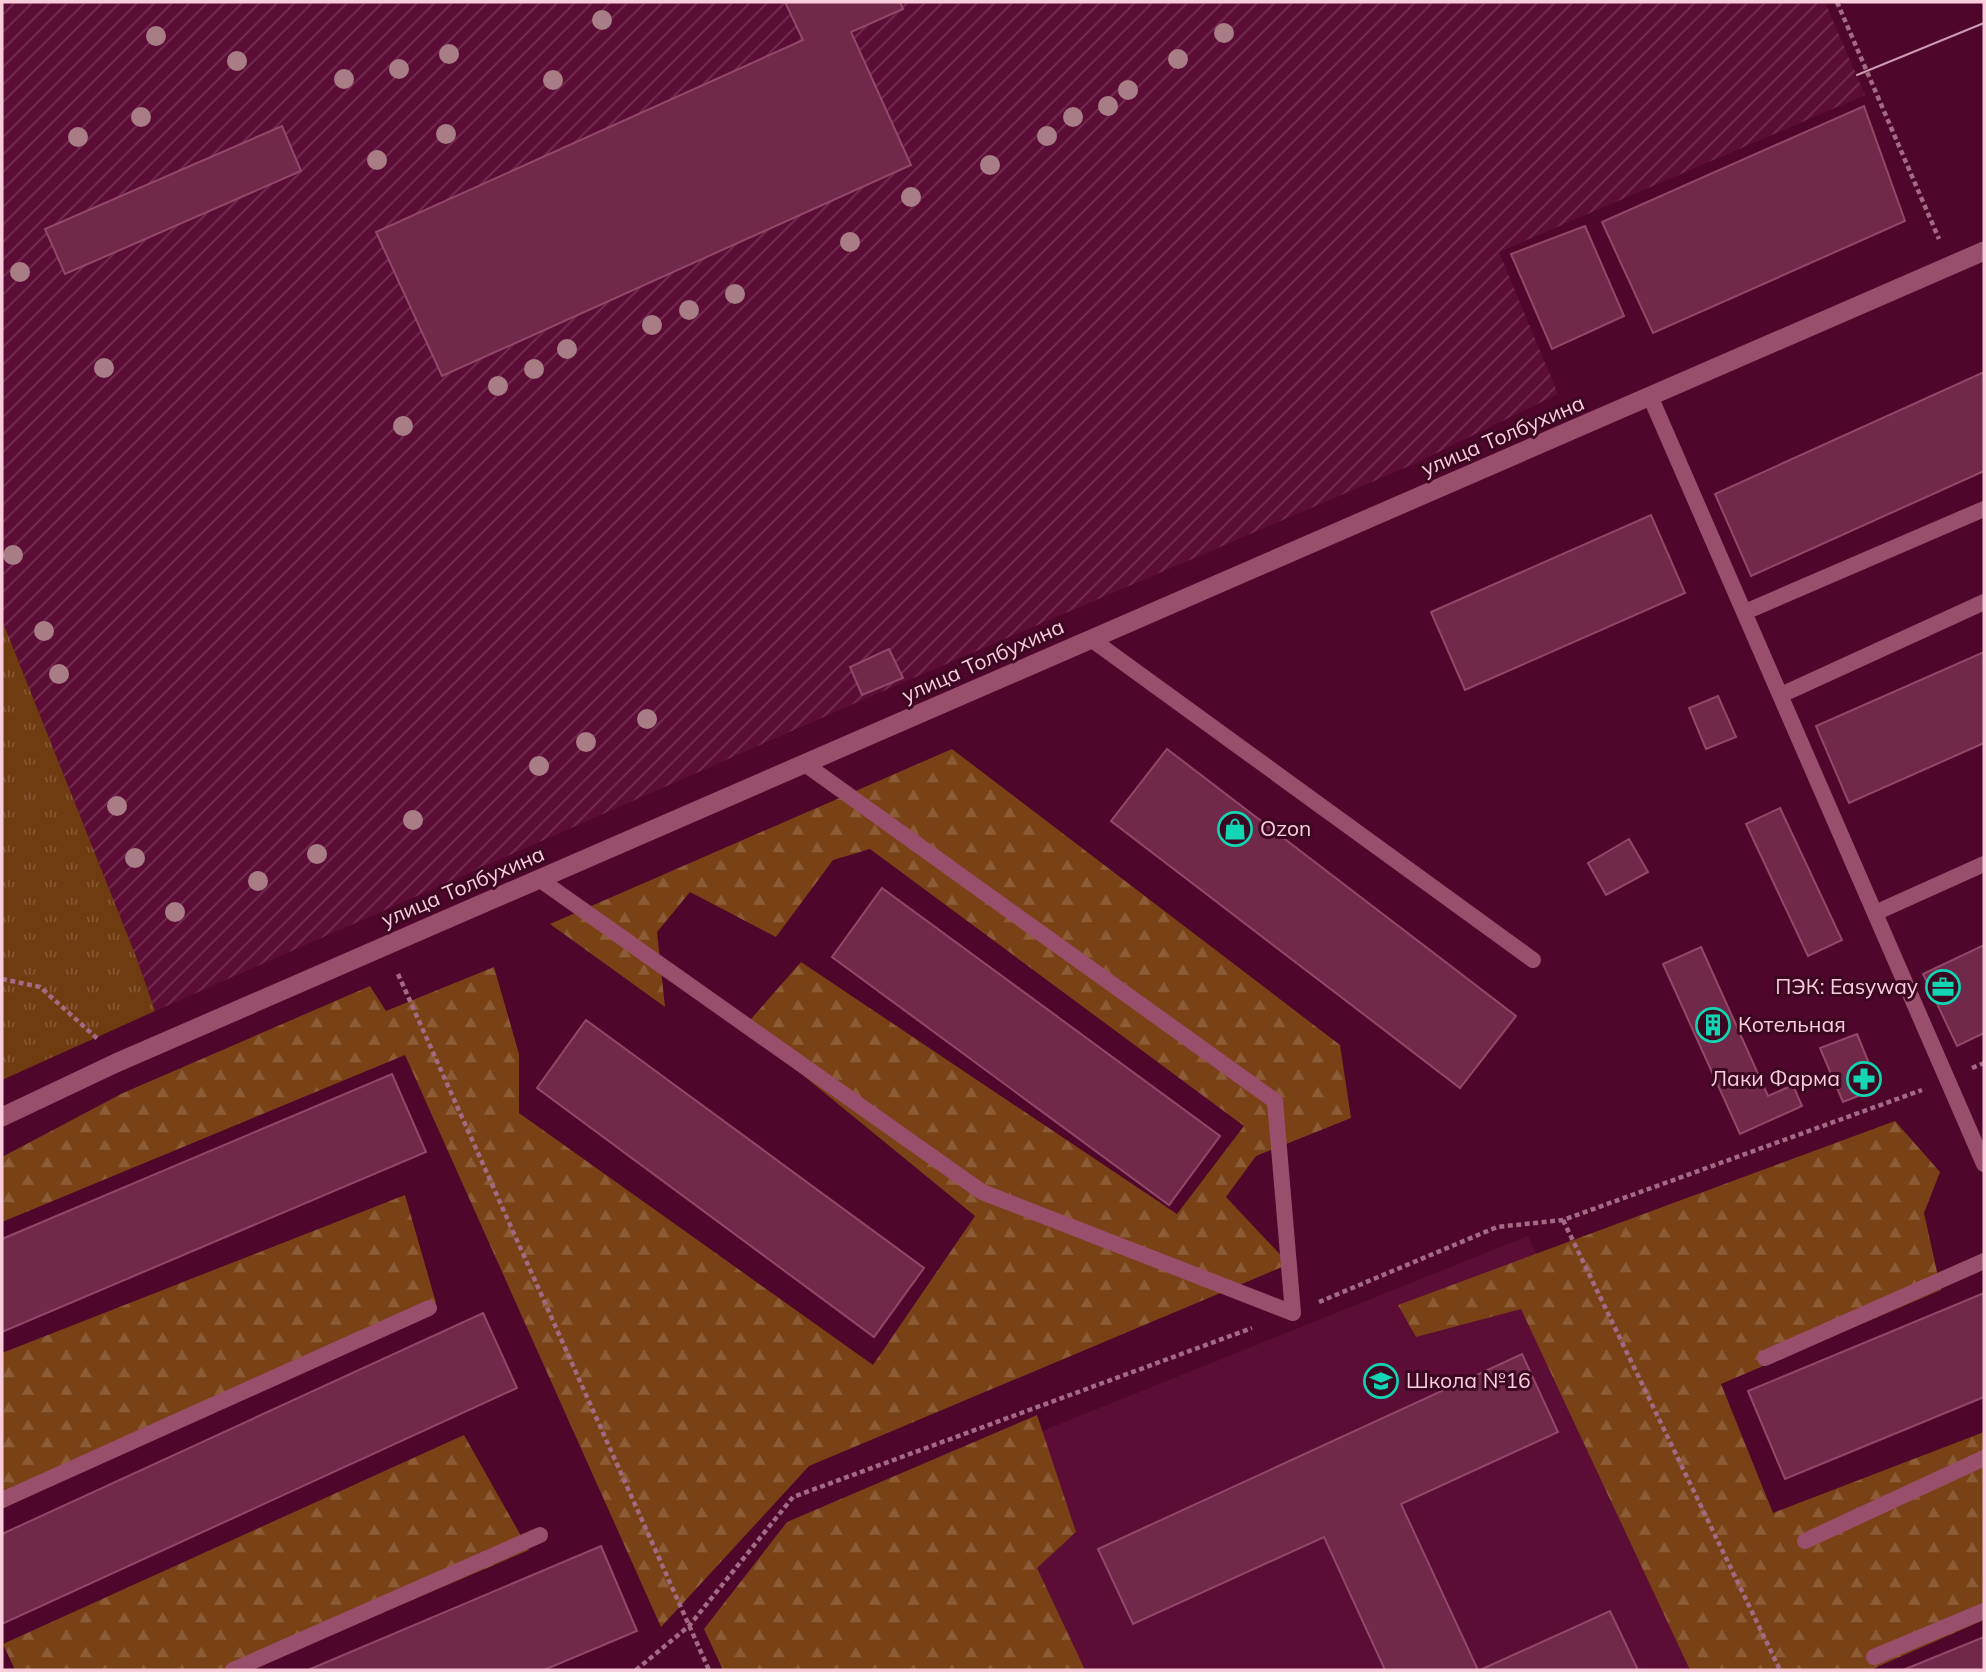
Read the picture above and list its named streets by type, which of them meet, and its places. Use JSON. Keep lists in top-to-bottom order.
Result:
{
  "streets": {
    "street": ["улица Толбухина"]
  },
  "places": {
    "shop": ["Ozon"],
    "office": ["ПЭК: Easyway"],
    "building": ["Котельная"],
    "pharmacy": ["Лаки Фарма"],
    "school or university": ["Школа №16"]
  }
}
